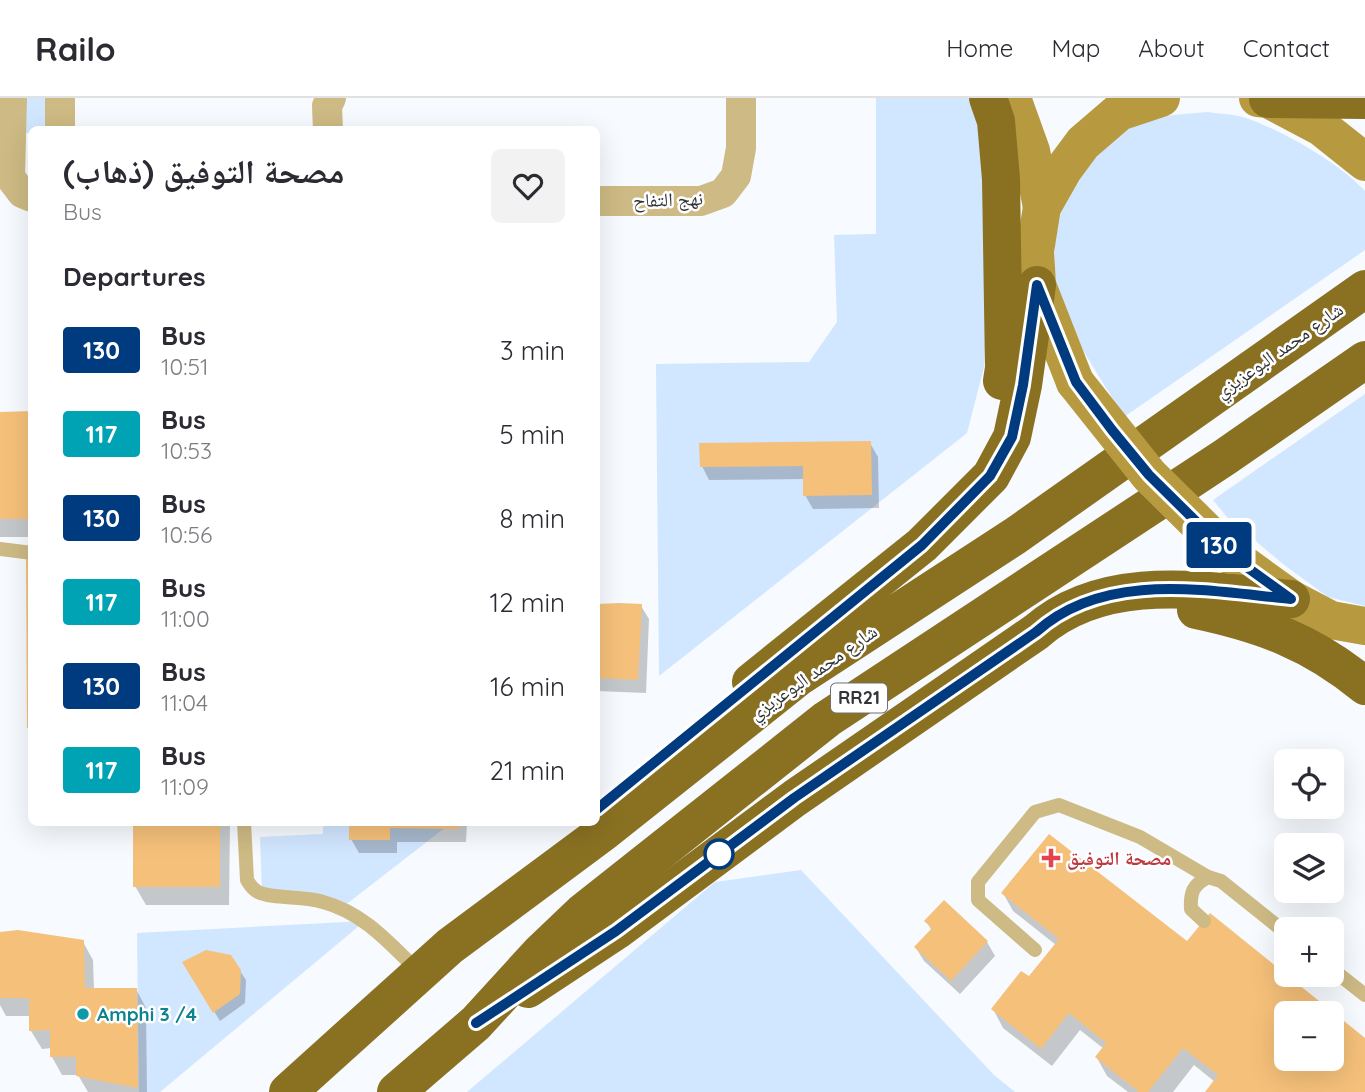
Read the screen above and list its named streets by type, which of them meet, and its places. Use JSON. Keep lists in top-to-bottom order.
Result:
{
  "streets": {
    "highway": ["شارع محمد البوعزيزي", "RR21"],
    "street": ["نهج التفاح"]
  },
  "places": {
    "health": ["مصحة التوفيق"],
    "other": ["Amphi 3 /4"]
  },
  "lines": ["bus line 130"],
  "page": {
    "header": "Railo",
    "nav": [
      "Home",
      "Map",
      "About",
      "Contact"
    ],
    "on_map": "130",
    "heading": [
      ["مصحة التوفيق (ذهاب)", "Bus"],
      "Departures"
    ],
    "list": [
      {
        "mark": "130",
        "name": "Bus",
        "note": "10:51",
        "value": "3 min"
      },
      {
        "mark": "117",
        "name": "Bus",
        "note": "10:53",
        "value": "5 min"
      },
      {
        "mark": "130",
        "name": "Bus",
        "note": "10:56",
        "value": "8 min"
      },
      {
        "mark": "117",
        "name": "Bus",
        "note": "11:00",
        "value": "12 min"
      },
      {
        "mark": "130",
        "name": "Bus",
        "note": "11:04",
        "value": "16 min"
      },
      {
        "mark": "117",
        "name": "Bus",
        "note": "11:09",
        "value": "21 min"
      }
    ],
    "map_buttons": ["+", "−"]
  }
}
